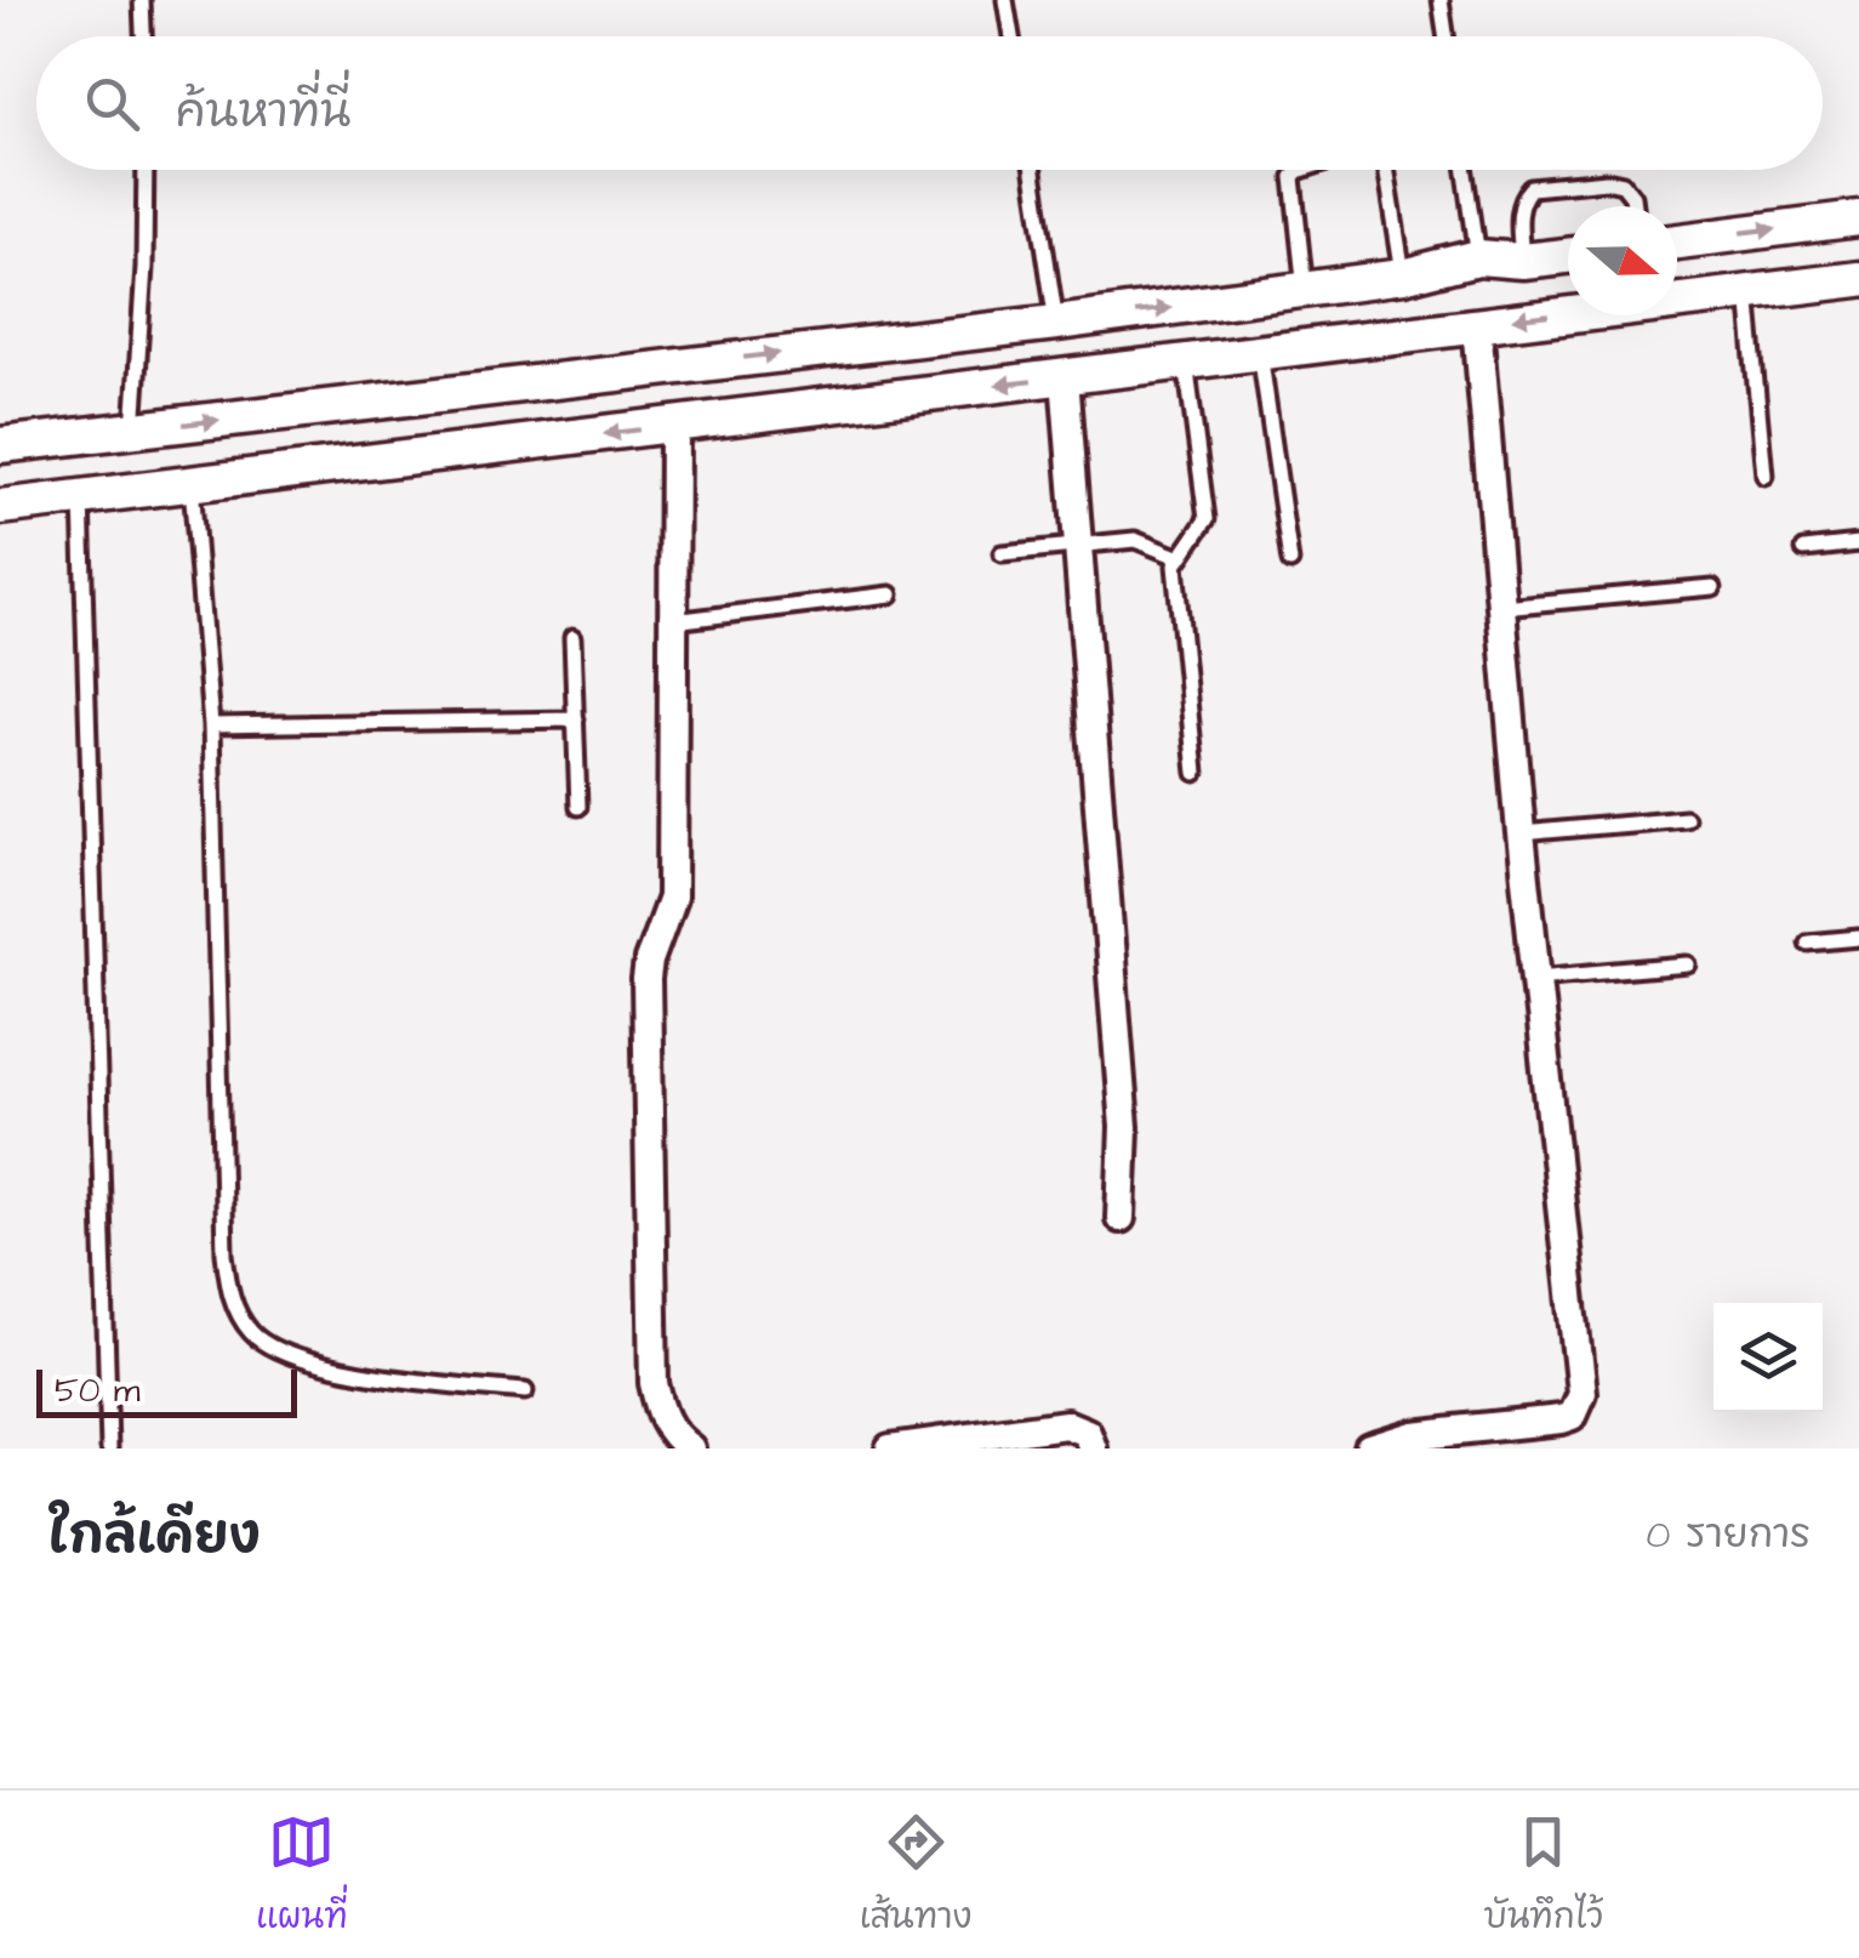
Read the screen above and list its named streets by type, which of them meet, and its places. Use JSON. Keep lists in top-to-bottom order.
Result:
{
  "scale_bar": "50 m",
  "north": "right",
  "page": {
    "search": "ค้นหาที่นี่",
    "scale": "50 m",
    "heading": ["ใกล้เคียง", "0 รายการ"],
    "nav": ["แผนที่", "เส้นทาง", "บันทึกไว้"]
  }
}
